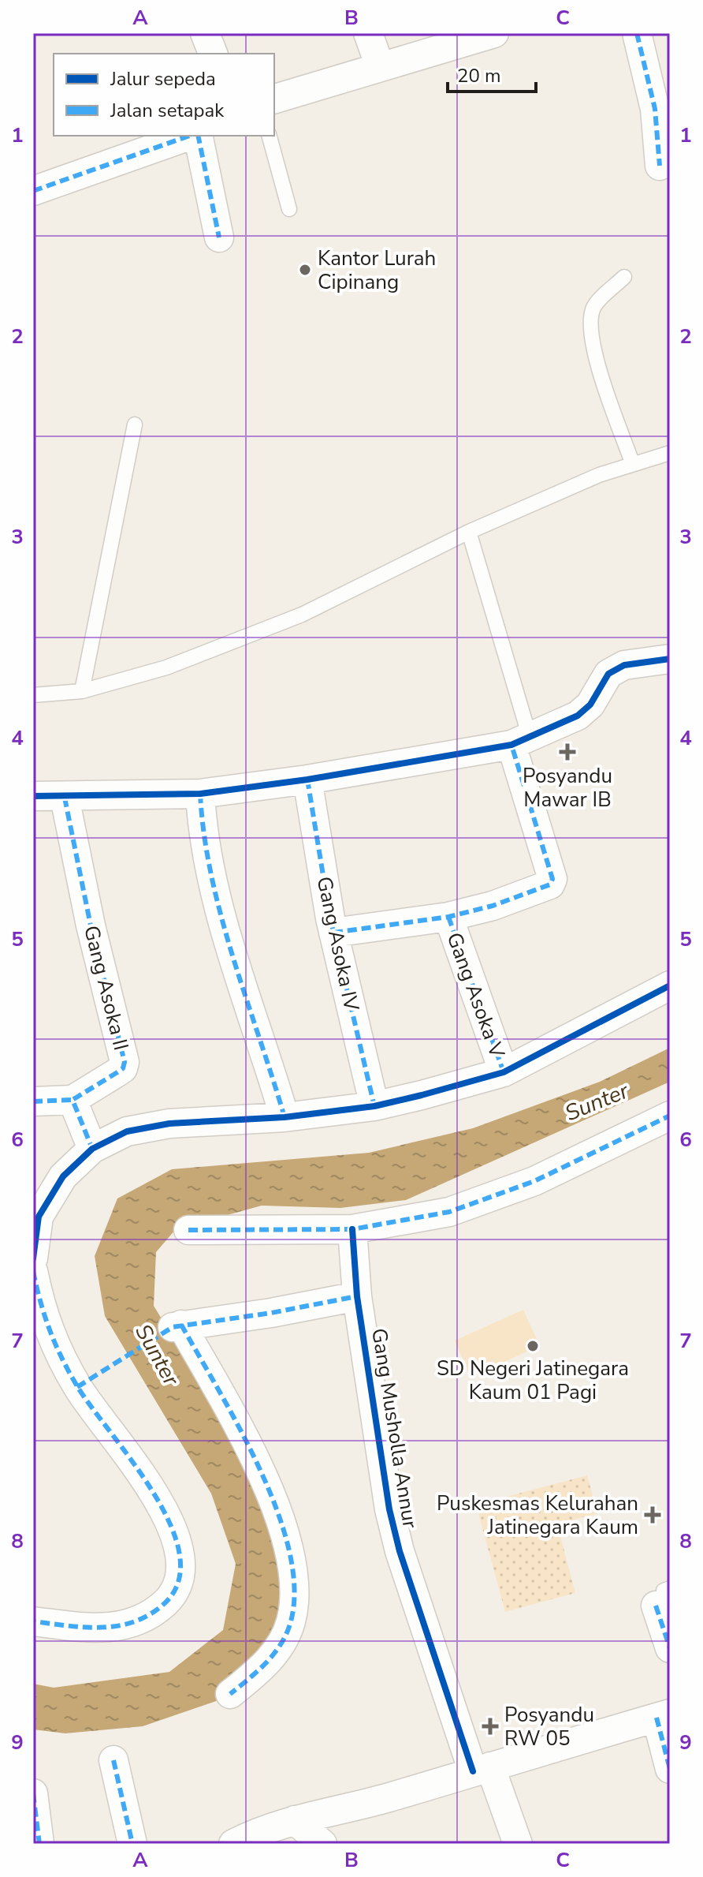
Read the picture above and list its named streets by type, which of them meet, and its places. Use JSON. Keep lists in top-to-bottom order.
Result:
{
  "streets": {
    "street": [
      "Gang Asoka IV",
      "Gang Asoka II",
      "Gang Asoka V",
      "Gang Musholla Annur"
    ]
  },
  "crossings": [
    ["Gang Asoka IV", "Gang Asoka V"]
  ],
  "water": ["Sunter"],
  "places": {
    "other": ["Kantor Lurah Cipinang", "SD Negeri Jatinegara Kaum 01 Pagi"],
    "health": ["Posyandu Mawar IB", "Puskesmas Kelurahan Jatinegara Kaum", "Posyandu RW 05"]
  },
  "legend": ["Jalur sepeda", "Jalan setapak"],
  "scale_bar": "20 m",
  "grid": {
    "columns": ["A", "B", "C"],
    "rows": [
      "1",
      "2",
      "3",
      "4",
      "5",
      "6",
      "7",
      "8",
      "9"
    ]
  }
}
